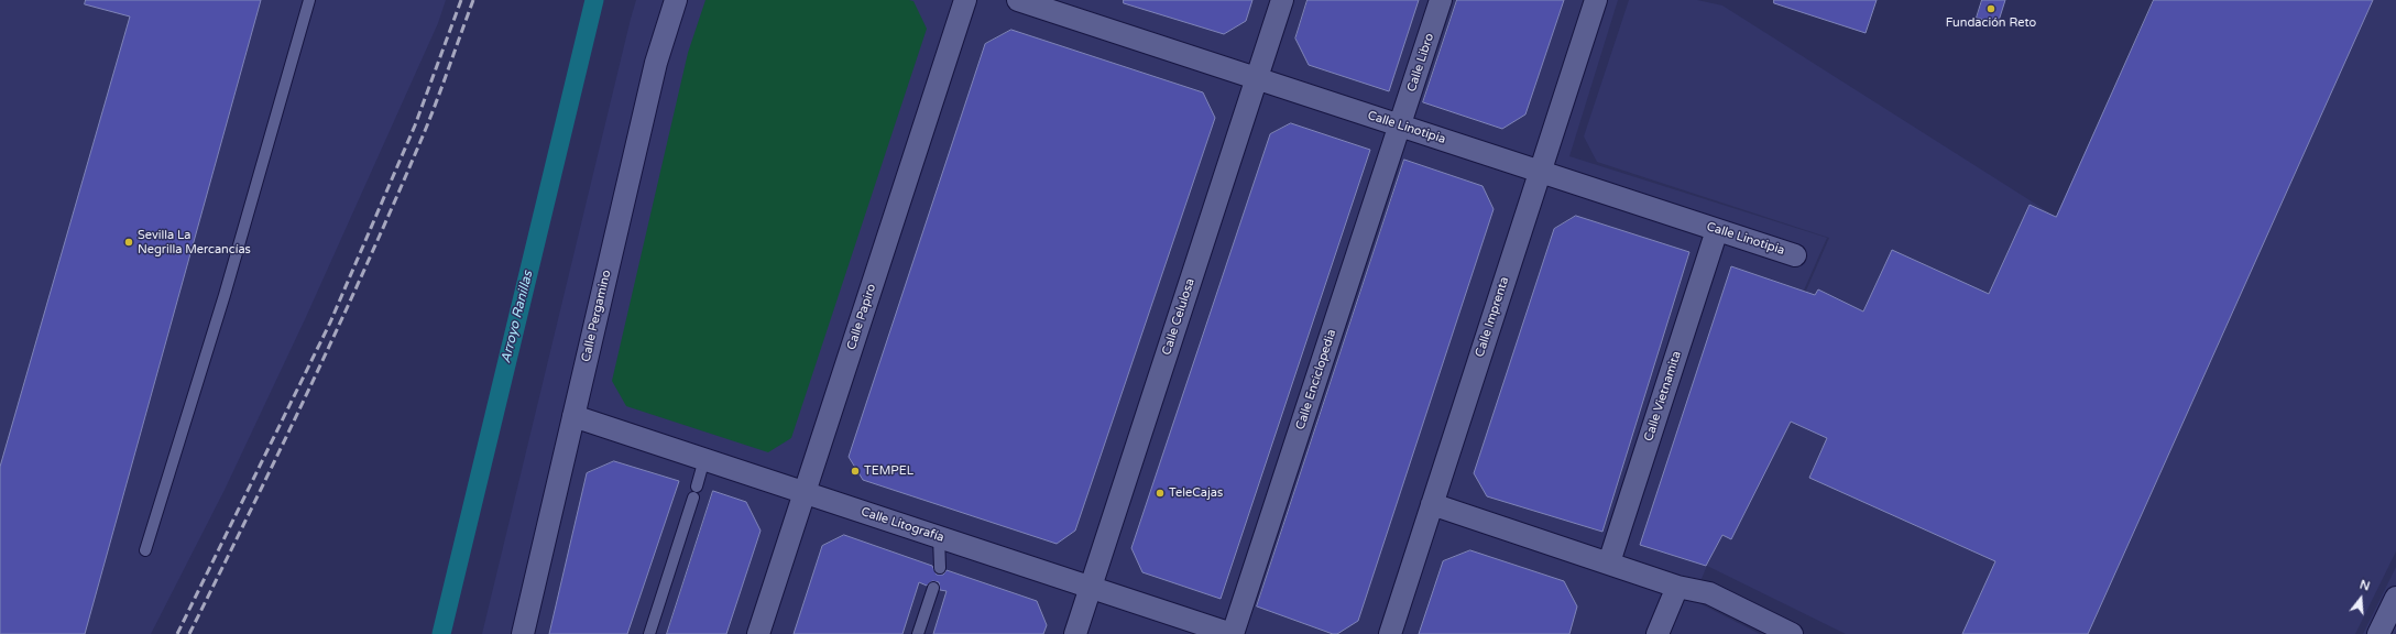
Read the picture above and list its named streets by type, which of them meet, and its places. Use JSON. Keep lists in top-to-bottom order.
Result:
{
  "streets": {
    "street": [
      "Calle Libro",
      "Calle Linotipia",
      "Calle Pergamino",
      "Calle Papiro",
      "Calle Celulosa",
      "Calle Imprenta",
      "Calle Enciclopedia",
      "Calle Vietnamita",
      "Calle Litografía"
    ]
  },
  "crossings": [
    ["Calle Libro", "Calle Linotipia"],
    ["Calle Libro", "Calle Enciclopedia"],
    ["Calle Linotipia", "Calle Celulosa"],
    ["Calle Linotipia", "Calle Imprenta"],
    ["Calle Linotipia", "Calle Enciclopedia"],
    ["Calle Linotipia", "Calle Vietnamita"],
    ["Calle Pergamino", "Calle Litografía"],
    ["Calle Papiro", "Calle Litografía"],
    ["Calle Celulosa", "Calle Litografía"],
    ["Calle Enciclopedia", "Calle Litografía"]
  ],
  "water": ["Arroyo Ranillas"],
  "places": [
    "Fundación Reto",
    "Sevilla La Negrilla Mercancías",
    "TEMPEL",
    "TeleCajas"
  ],
  "north": "top"
}
